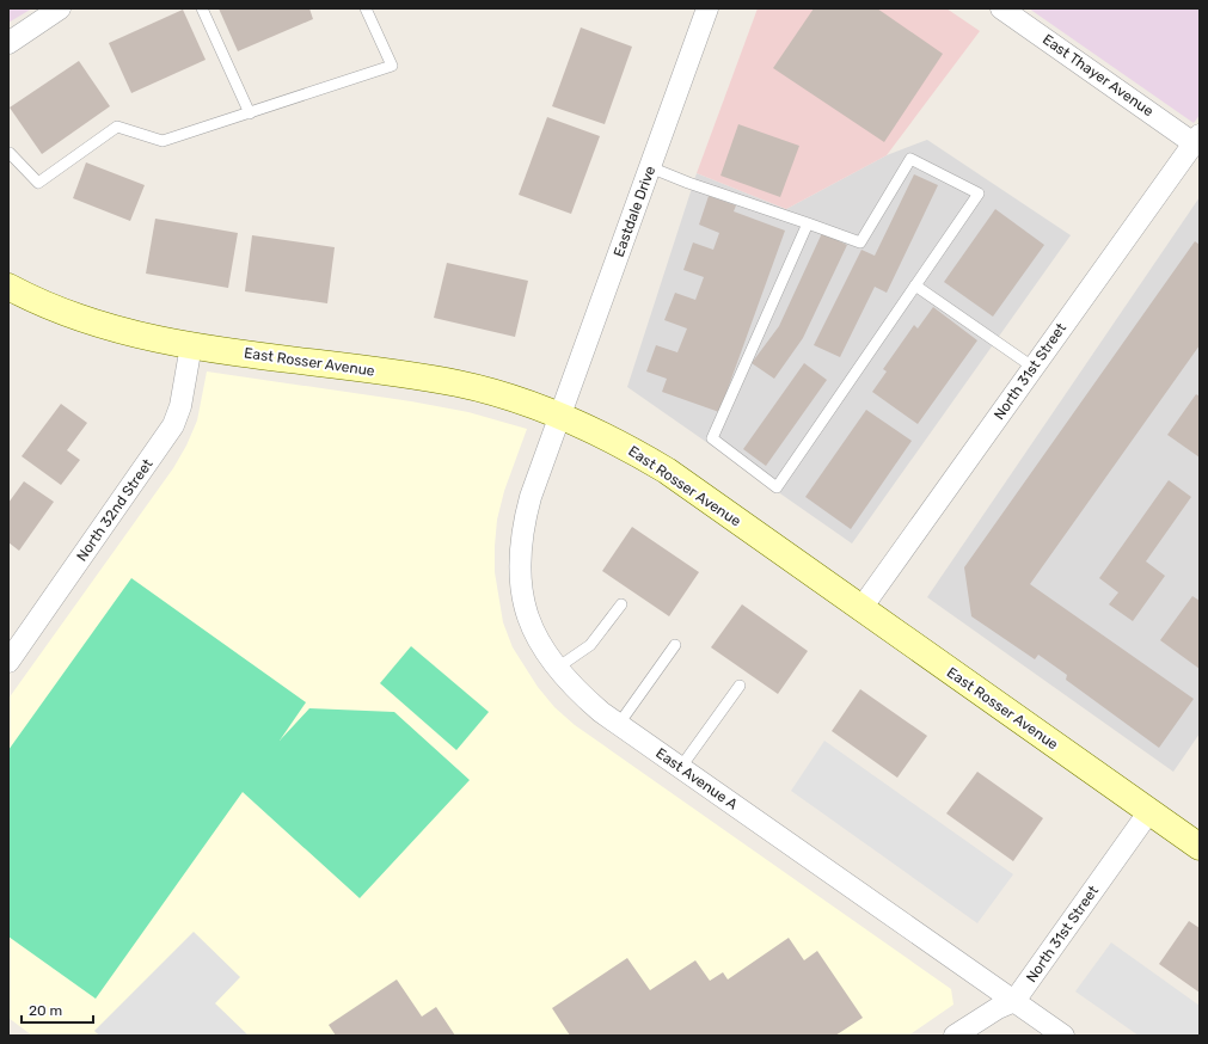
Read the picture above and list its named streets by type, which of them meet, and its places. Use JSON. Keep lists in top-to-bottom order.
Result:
{
  "streets": {
    "street": [
      "East Thayer Avenue",
      "Eastdale Drive",
      "East Rosser Avenue",
      "North 31st Street",
      "North 32nd Street",
      "East Avenue A"
    ]
  },
  "crossings": [
    ["East Thayer Avenue", "North 31st Street"],
    ["Eastdale Drive", "East Rosser Avenue"],
    ["Eastdale Drive", "East Avenue A"],
    ["East Rosser Avenue", "North 31st Street"],
    ["East Rosser Avenue", "North 32nd Street"],
    ["East Rosser Avenue", "East Avenue A"],
    ["North 31st Street", "East Avenue A"]
  ],
  "scale_bar": "20 m"
}
